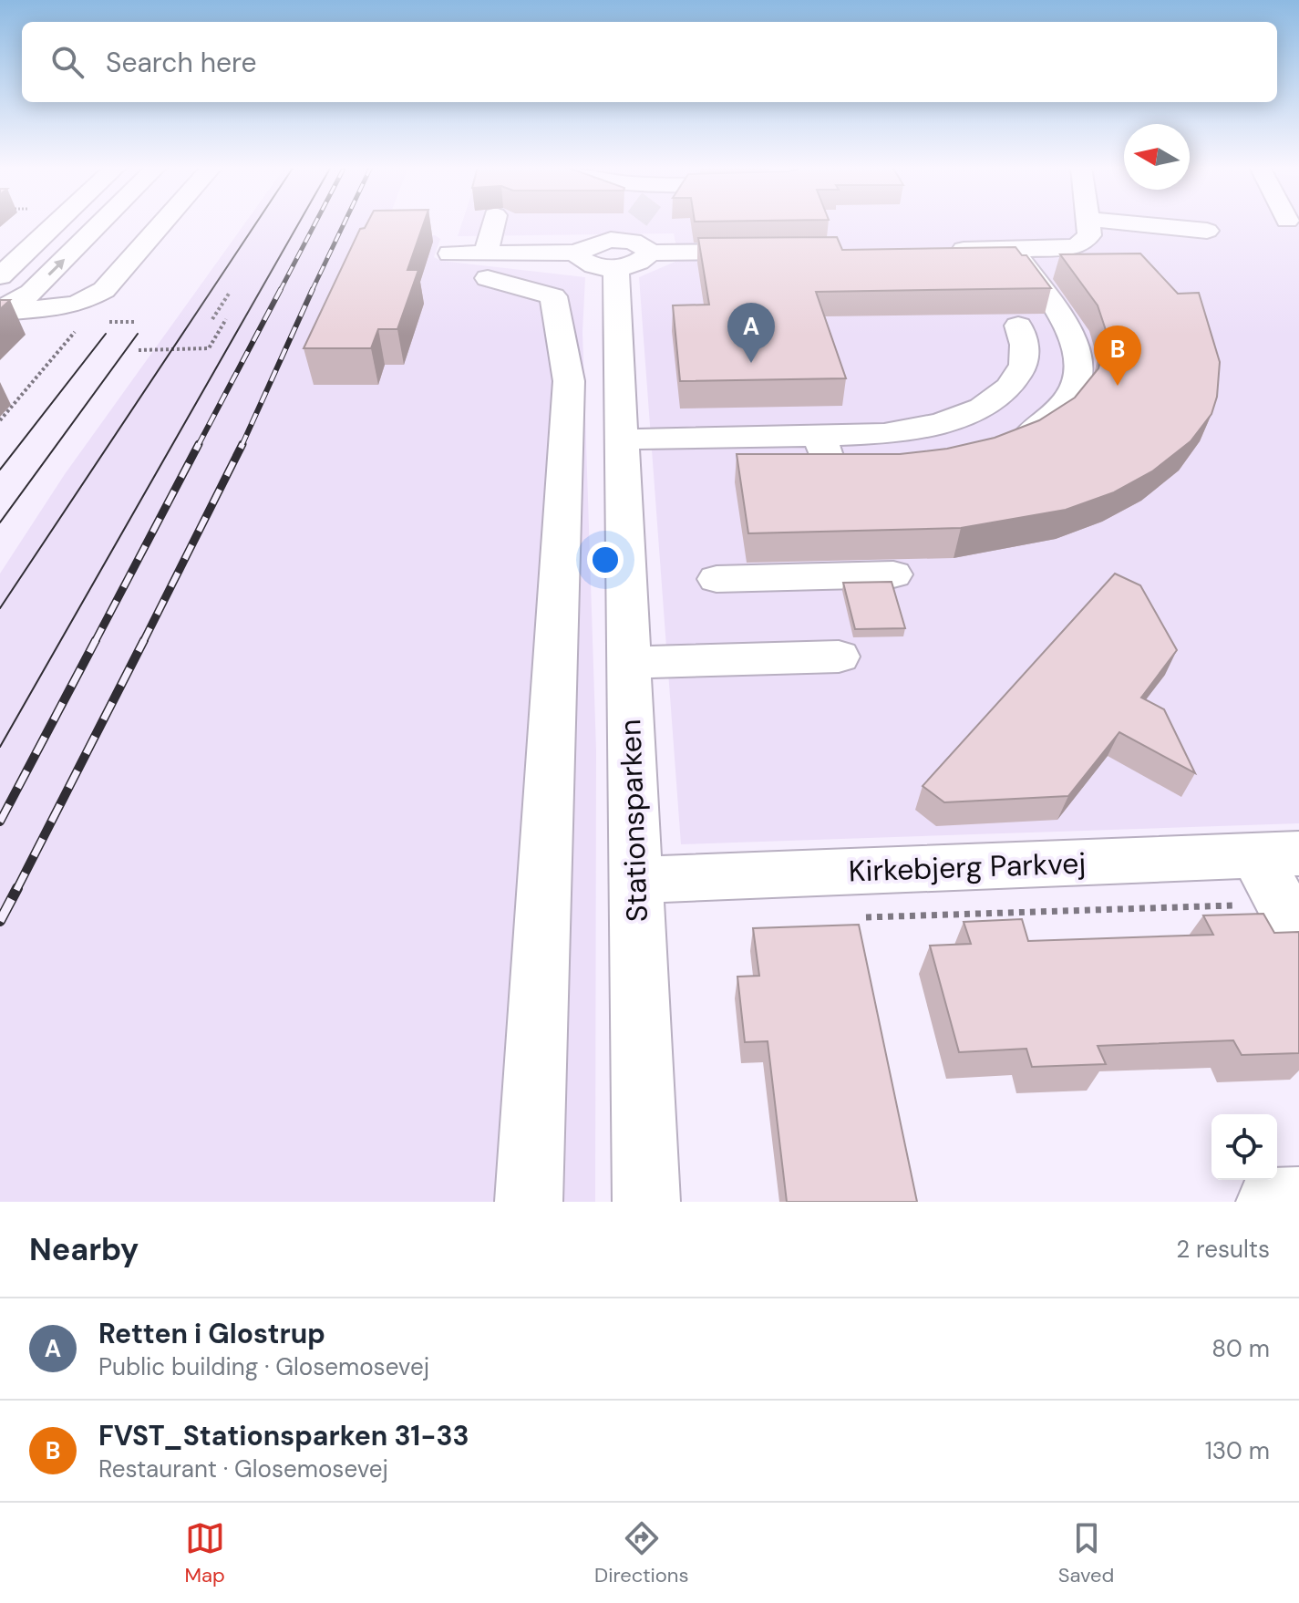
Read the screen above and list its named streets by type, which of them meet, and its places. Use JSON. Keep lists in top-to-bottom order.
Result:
{
  "streets": {
    "street": ["Stationsparken", "Kirkebjerg Parkvej"]
  },
  "crossings": [
    ["Stationsparken", "Kirkebjerg Parkvej"]
  ],
  "north": "left",
  "page": {
    "search": "Search here",
    "pins": ["A", "B"],
    "heading": ["Nearby", "2 results"],
    "list": [
      {
        "mark": "A",
        "name": "Retten i Glostrup",
        "note": "Public building · Glosemosevej",
        "value": "80 m"
      },
      {
        "mark": "B",
        "name": "FVST_Stationsparken 31-33",
        "note": "Restaurant · Glosemosevej",
        "value": "130 m"
      }
    ],
    "nav": ["Map", "Directions", "Saved"]
  }
}
